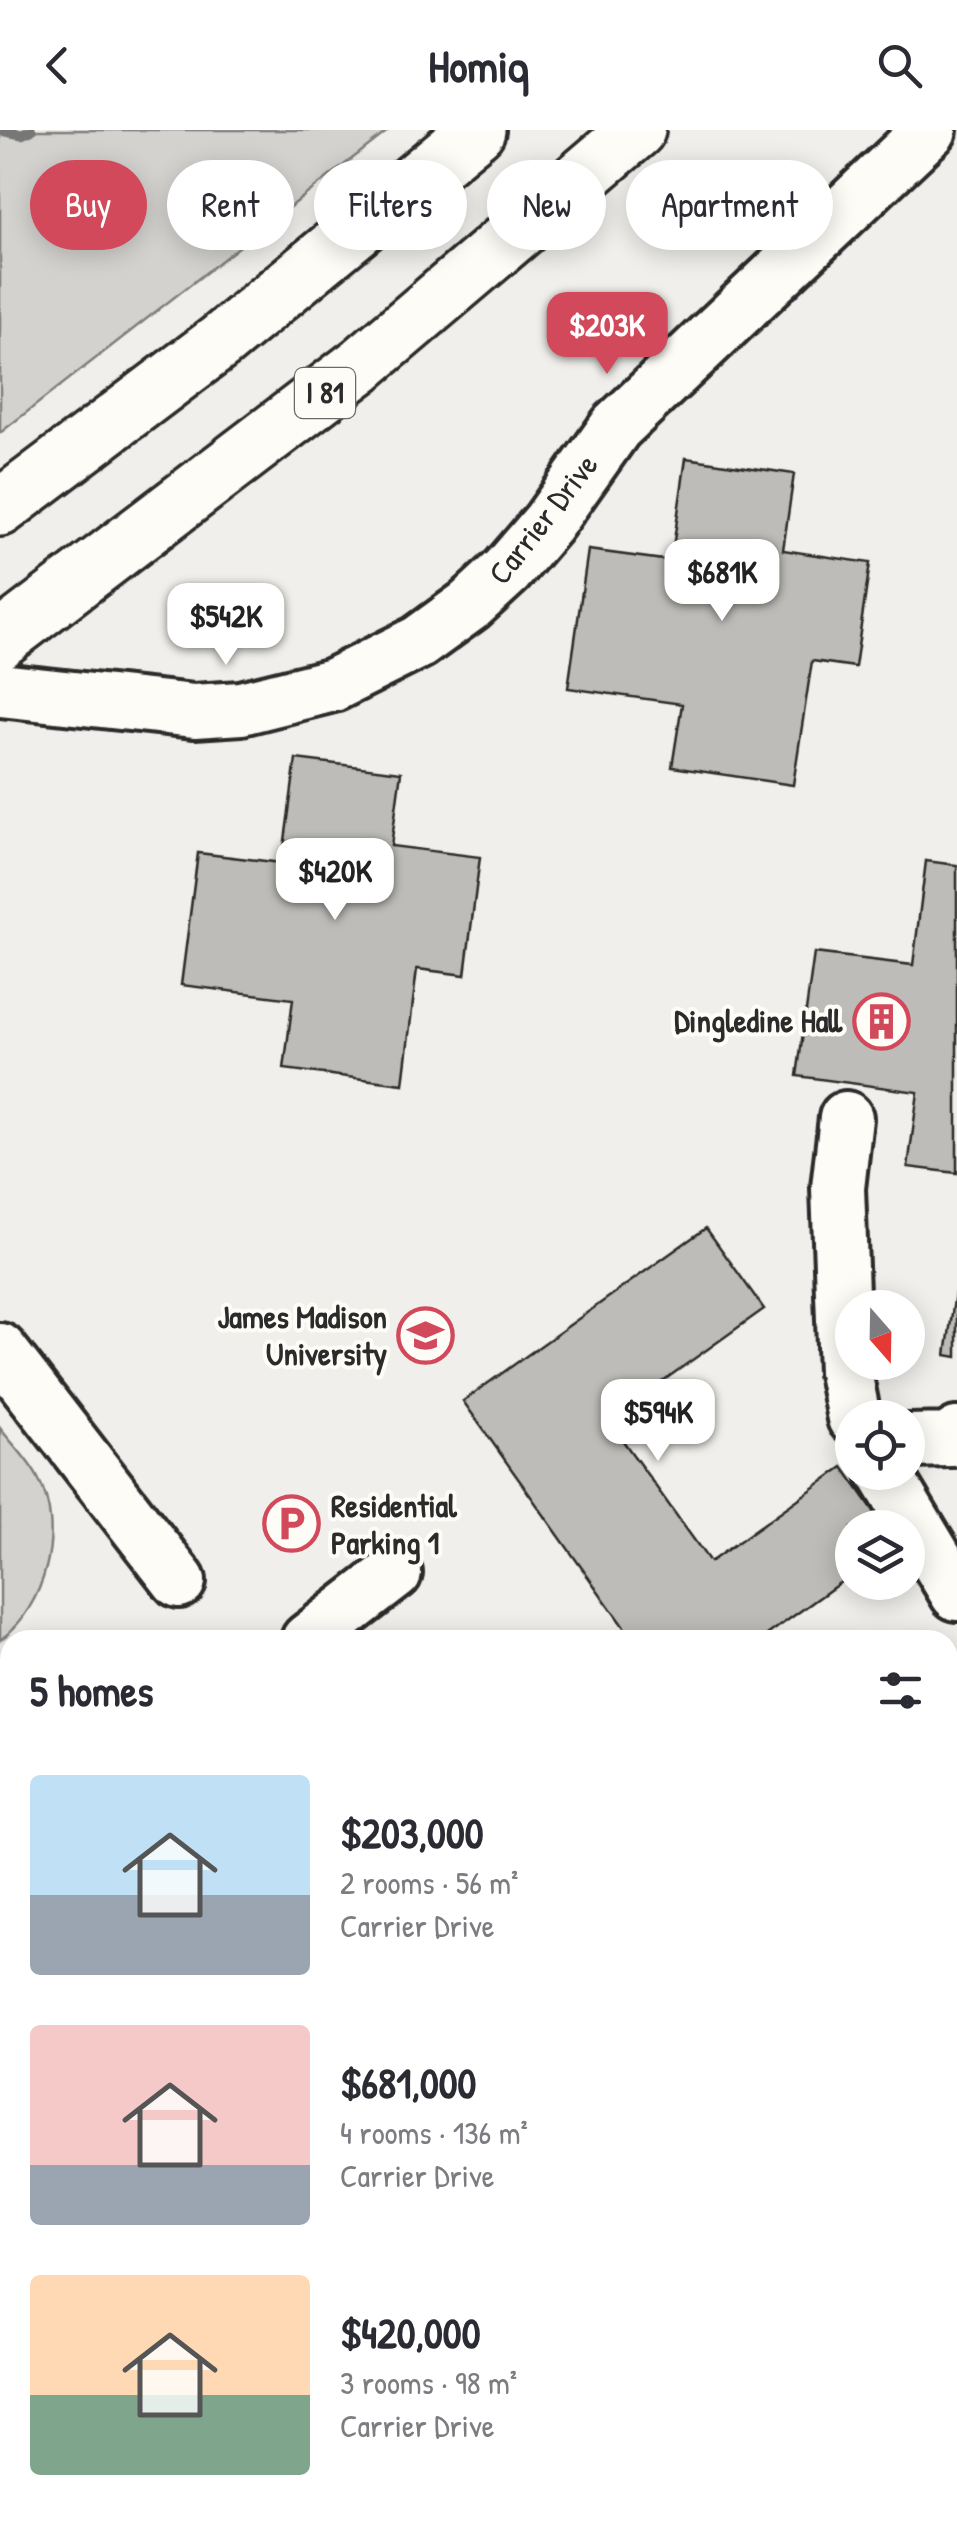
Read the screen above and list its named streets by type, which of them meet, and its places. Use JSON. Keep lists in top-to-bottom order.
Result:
{
  "streets": {
    "highway": ["I 81"],
    "street": ["Carrier Drive"]
  },
  "places": {
    "building": ["Dingledine Hall"],
    "school or university": ["James Madison University"],
    "parking": ["Residential Parking 1"]
  },
  "north": "bottom",
  "page": {
    "header": "Homiq",
    "chip": [
      "Buy",
      "Rent",
      "Filters",
      "New",
      "Apartment"
    ],
    "price": [
      "$203K",
      "$681K",
      "$542K",
      "$420K",
      "$594K"
    ],
    "heading": "5 homes",
    "list": [
      {
        "name": "$203,000",
        "note": "2 rooms · 56 m² · Carrier Drive"
      },
      {
        "name": "$681,000",
        "note": "4 rooms · 136 m² · Carrier Drive"
      },
      {
        "name": "$420,000",
        "note": "3 rooms · 98 m² · Carrier Drive"
      }
    ]
  }
}
